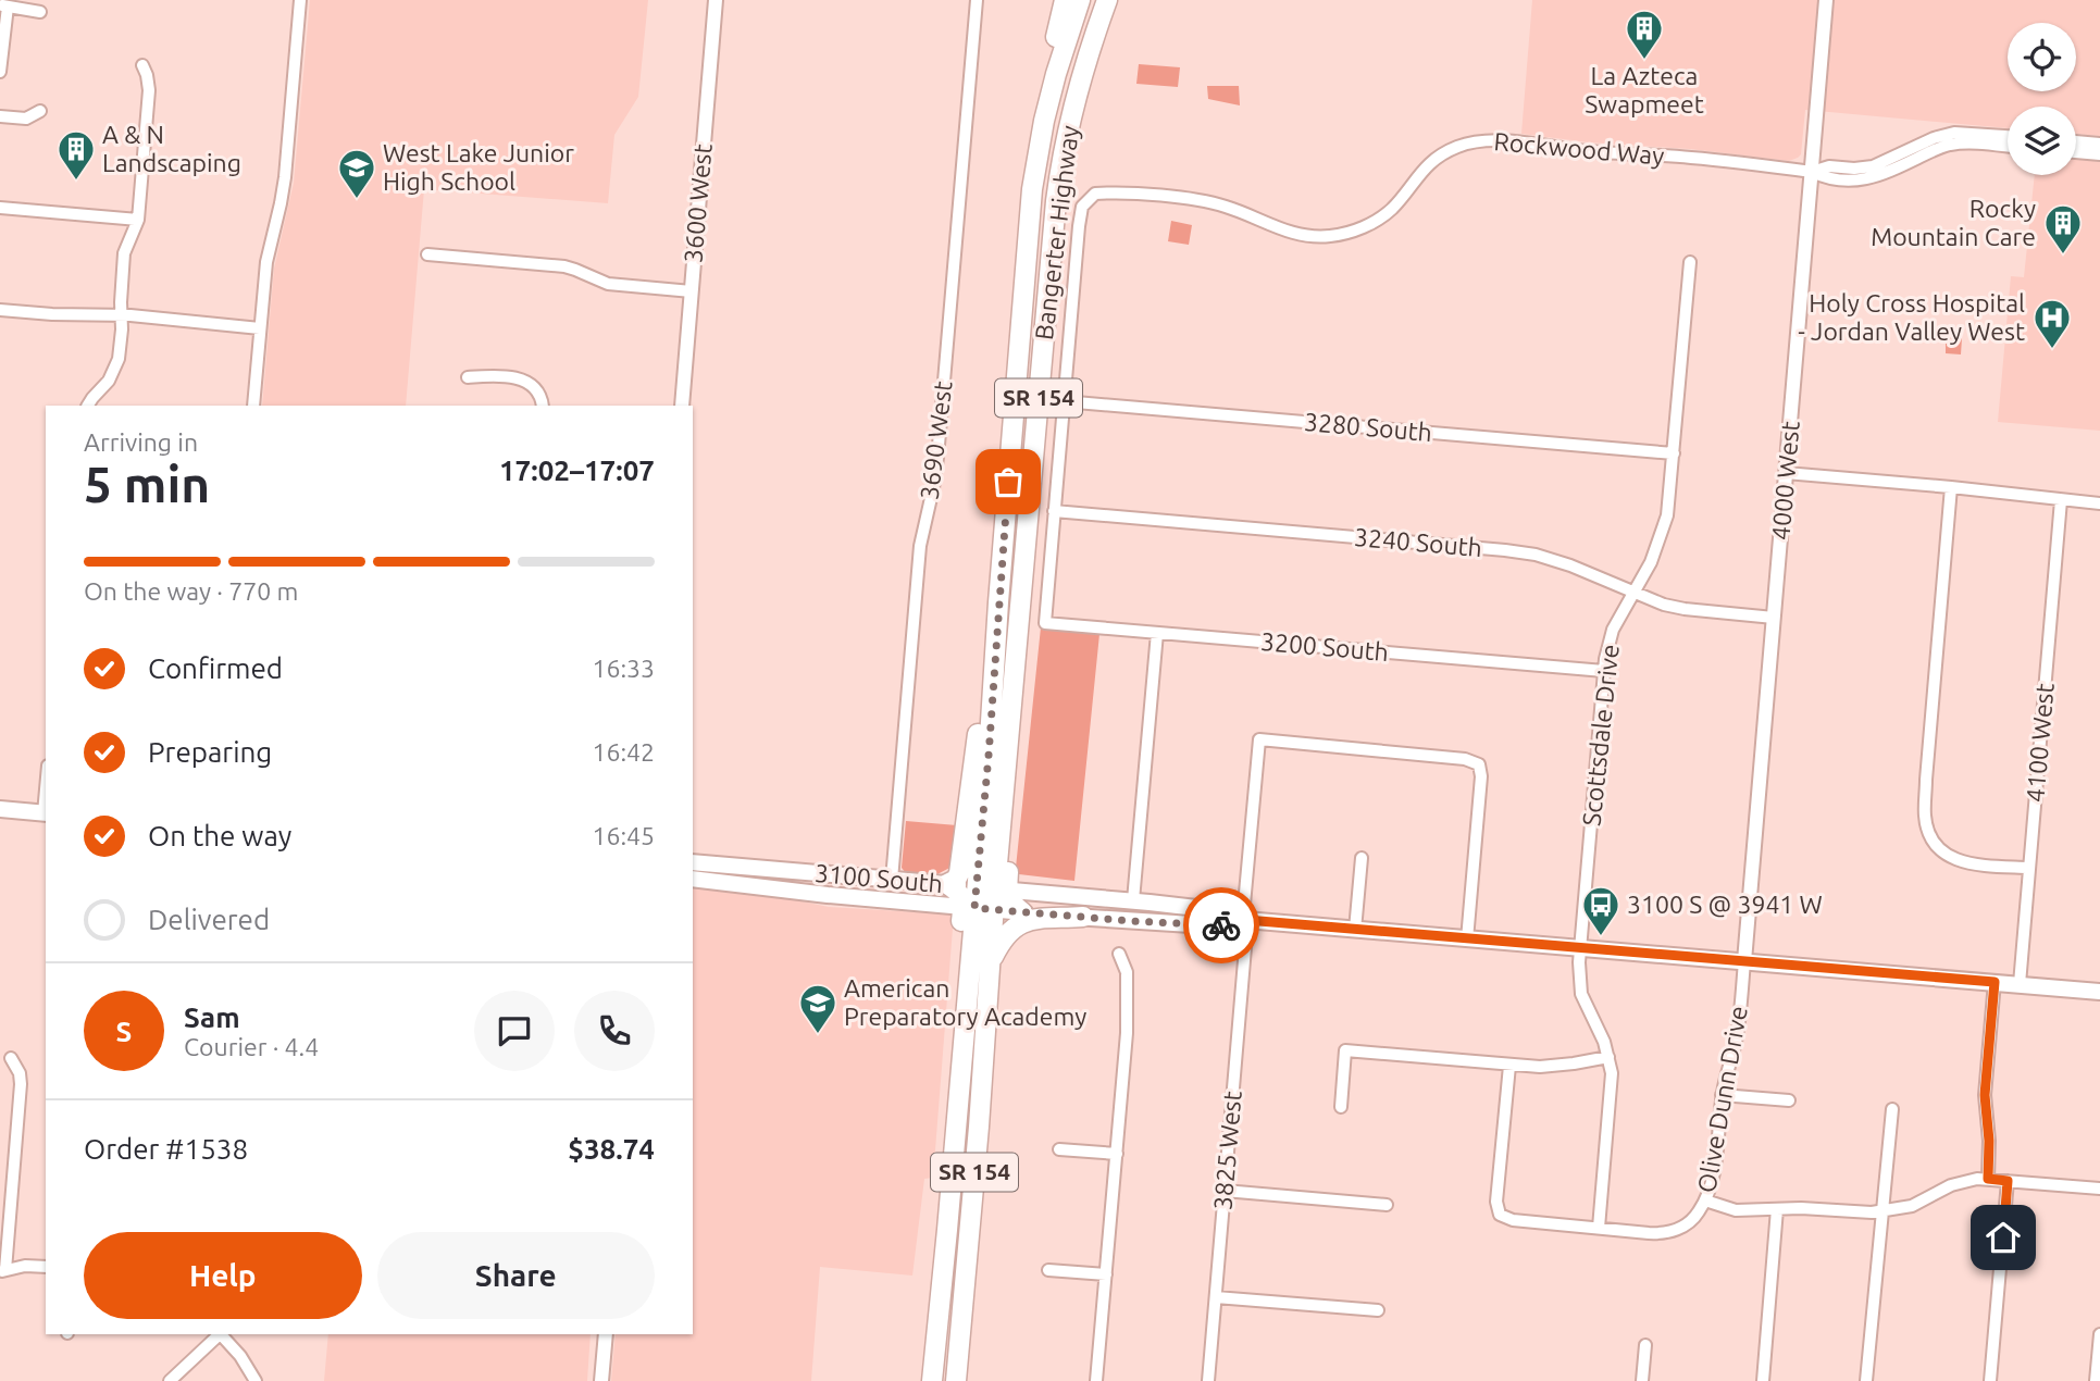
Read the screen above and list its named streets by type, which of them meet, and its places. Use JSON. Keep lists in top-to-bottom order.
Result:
{
  "streets": {
    "highway": ["Bangerter Highway", "SR 154"],
    "main road": ["3100 South"],
    "street": [
      "Rockwood Way",
      "3600 West",
      "3280 South",
      "3690 West",
      "4000 West",
      "3240 South",
      "3200 South",
      "Scottsdale Drive",
      "4100 West",
      "Olive Dunn Drive",
      "3825 West"
    ]
  },
  "crossings": [
    ["Rockwood Way", "3280 South"],
    ["Rockwood Way", "4000 West"],
    ["Bangerter Highway", "3100 South"],
    ["3280 South", "Scottsdale Drive"],
    ["3690 West", "3100 South"],
    ["4000 West", "3240 South"],
    ["4000 West", "3100 South"],
    ["4000 West", "Olive Dunn Drive"],
    ["3240 South", "3200 South"],
    ["3240 South", "Scottsdale Drive"],
    ["3200 South", "Scottsdale Drive"],
    ["Scottsdale Drive", "3100 South"],
    ["Scottsdale Drive", "Olive Dunn Drive"],
    ["4100 West", "3100 South"],
    ["3100 South", "Olive Dunn Drive"],
    ["3100 South", "3825 West"]
  ],
  "places": {
    "building": ["La Azteca Swapmeet", "A & N Landscaping", "Rocky Mountain Care"],
    "school or university": ["West Lake Junior High School", "American Preparatory Academy"],
    "hospital": ["Holy Cross Hospital - Jordan Valley West"],
    "bus stop": ["3100 S @ 3941 W"]
  },
  "page": {
    "heading": ["5 min", "Arriving in", "17:02–17:07"],
    "panel": [
      "Sam",
      "Courier · 4.4",
      "Order #1538",
      "$38.74"
    ],
    "bar": "On the way · 770 m",
    "list": [
      ["Confirmed", "16:33"],
      ["Preparing", "16:42"],
      ["On the way", "16:45"],
      "Delivered"
    ],
    "round": "S",
    "buttons": ["Help", "Share"]
  }
}
